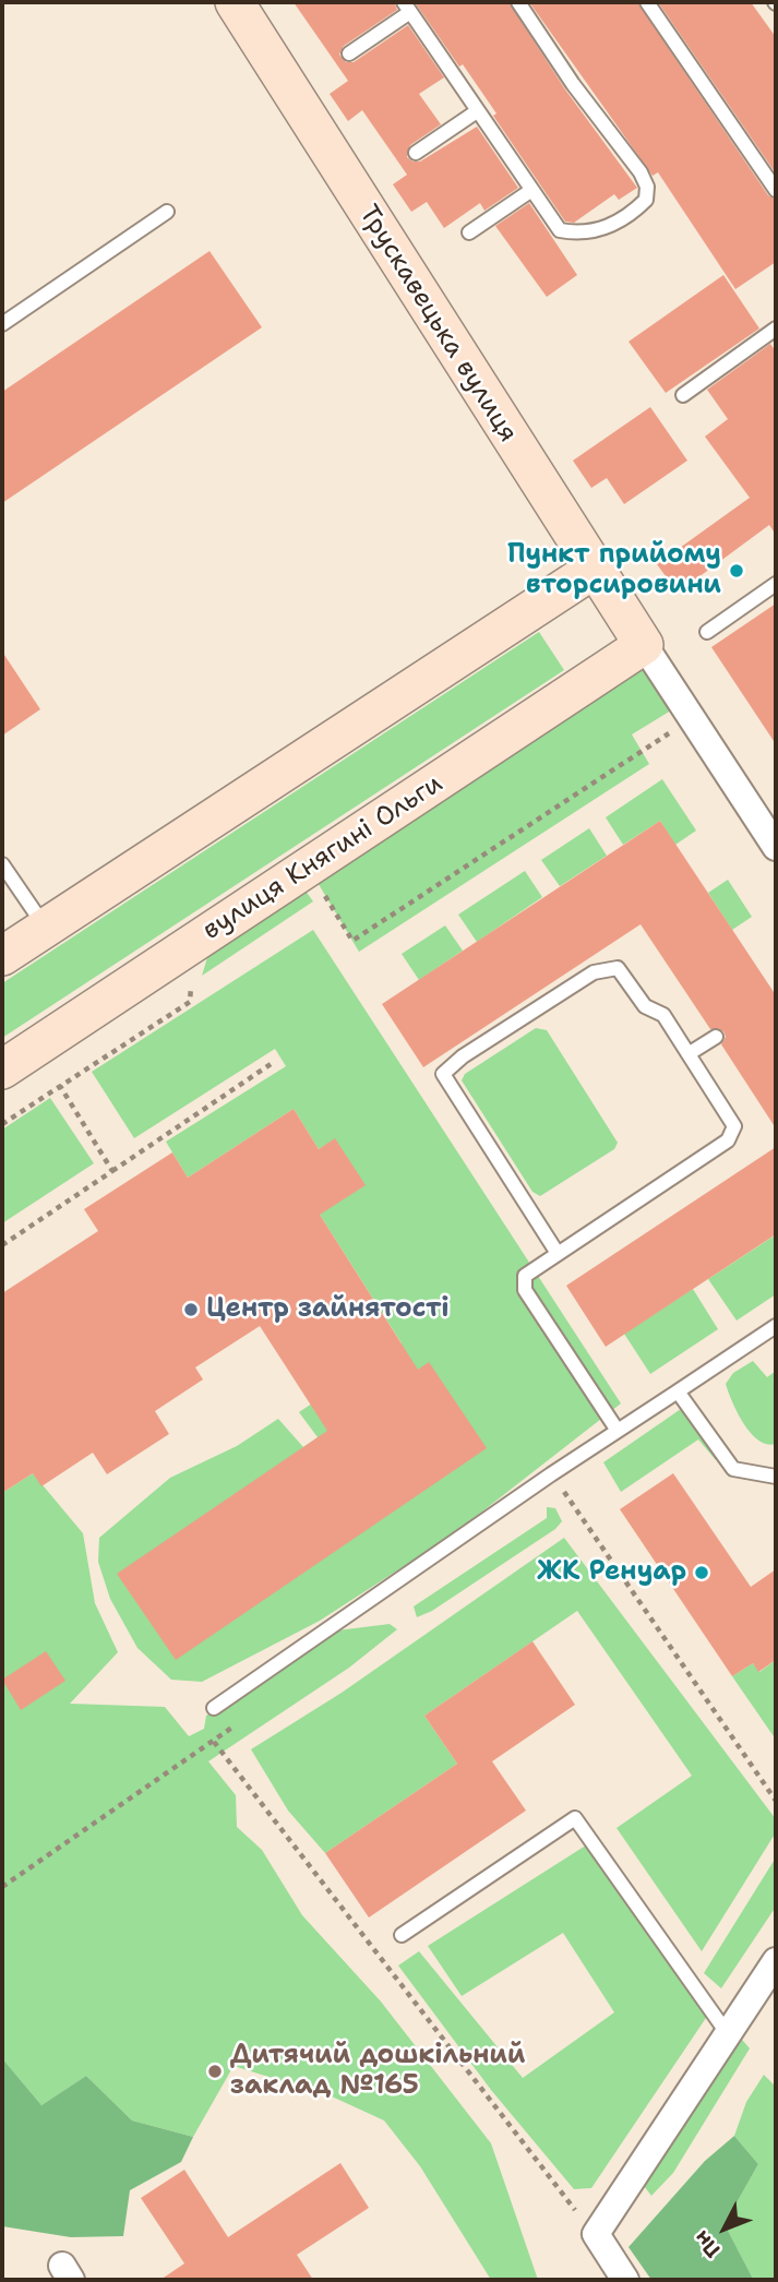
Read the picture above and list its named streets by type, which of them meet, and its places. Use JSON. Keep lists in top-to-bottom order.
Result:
{
  "streets": {
    "street": ["Трускавецька вулиця", "вулиця Княгині Ольги"]
  },
  "crossings": [
    ["Трускавецька вулиця", "вулиця Княгині Ольги"]
  ],
  "places": [
    "Пункт прийому вторсировини",
    "Центр зайнятості",
    "ЖК Ренуар",
    "Дитячий дошкільний заклад №165"
  ],
  "north": "bottom left"
}
